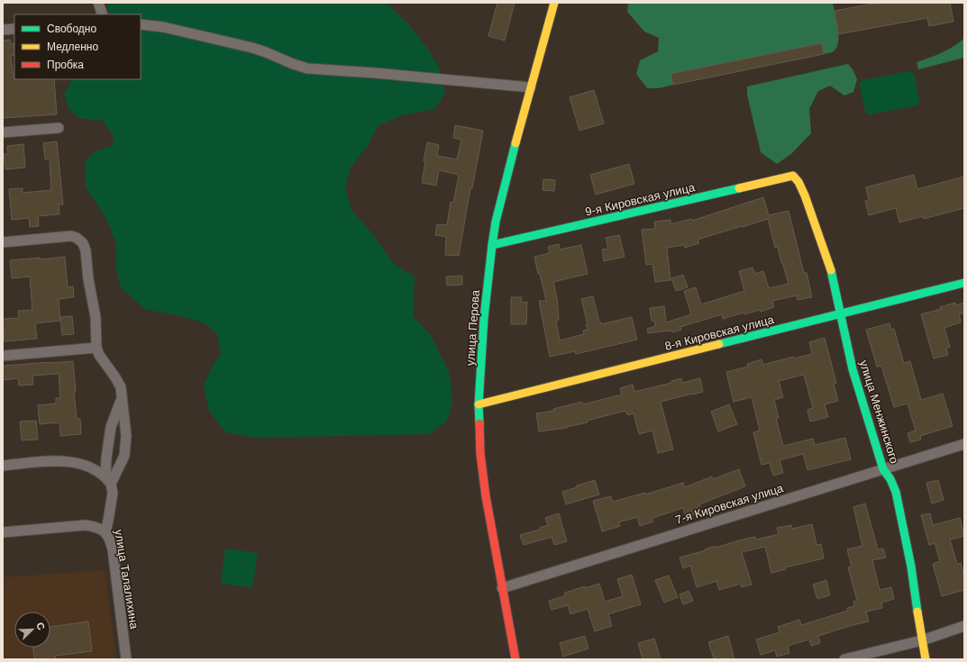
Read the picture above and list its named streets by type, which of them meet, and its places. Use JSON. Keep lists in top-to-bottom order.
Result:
{
  "streets": {
    "street": [
      "9-я Кировская улица",
      "улица Перова",
      "8-я Кировская улица",
      "улица Менжинского",
      "7-я Кировская улица",
      "улица Талалихина"
    ]
  },
  "crossings": [
    ["9-я Кировская улица", "улица Перова"],
    ["9-я Кировская улица", "улица Менжинского"],
    ["улица Перова", "8-я Кировская улица"],
    ["улица Перова", "7-я Кировская улица"],
    ["8-я Кировская улица", "улица Менжинского"],
    ["улица Менжинского", "7-я Кировская улица"]
  ],
  "legend": ["Свободно", "Медленно", "Пробка"],
  "north": "top right"
}
